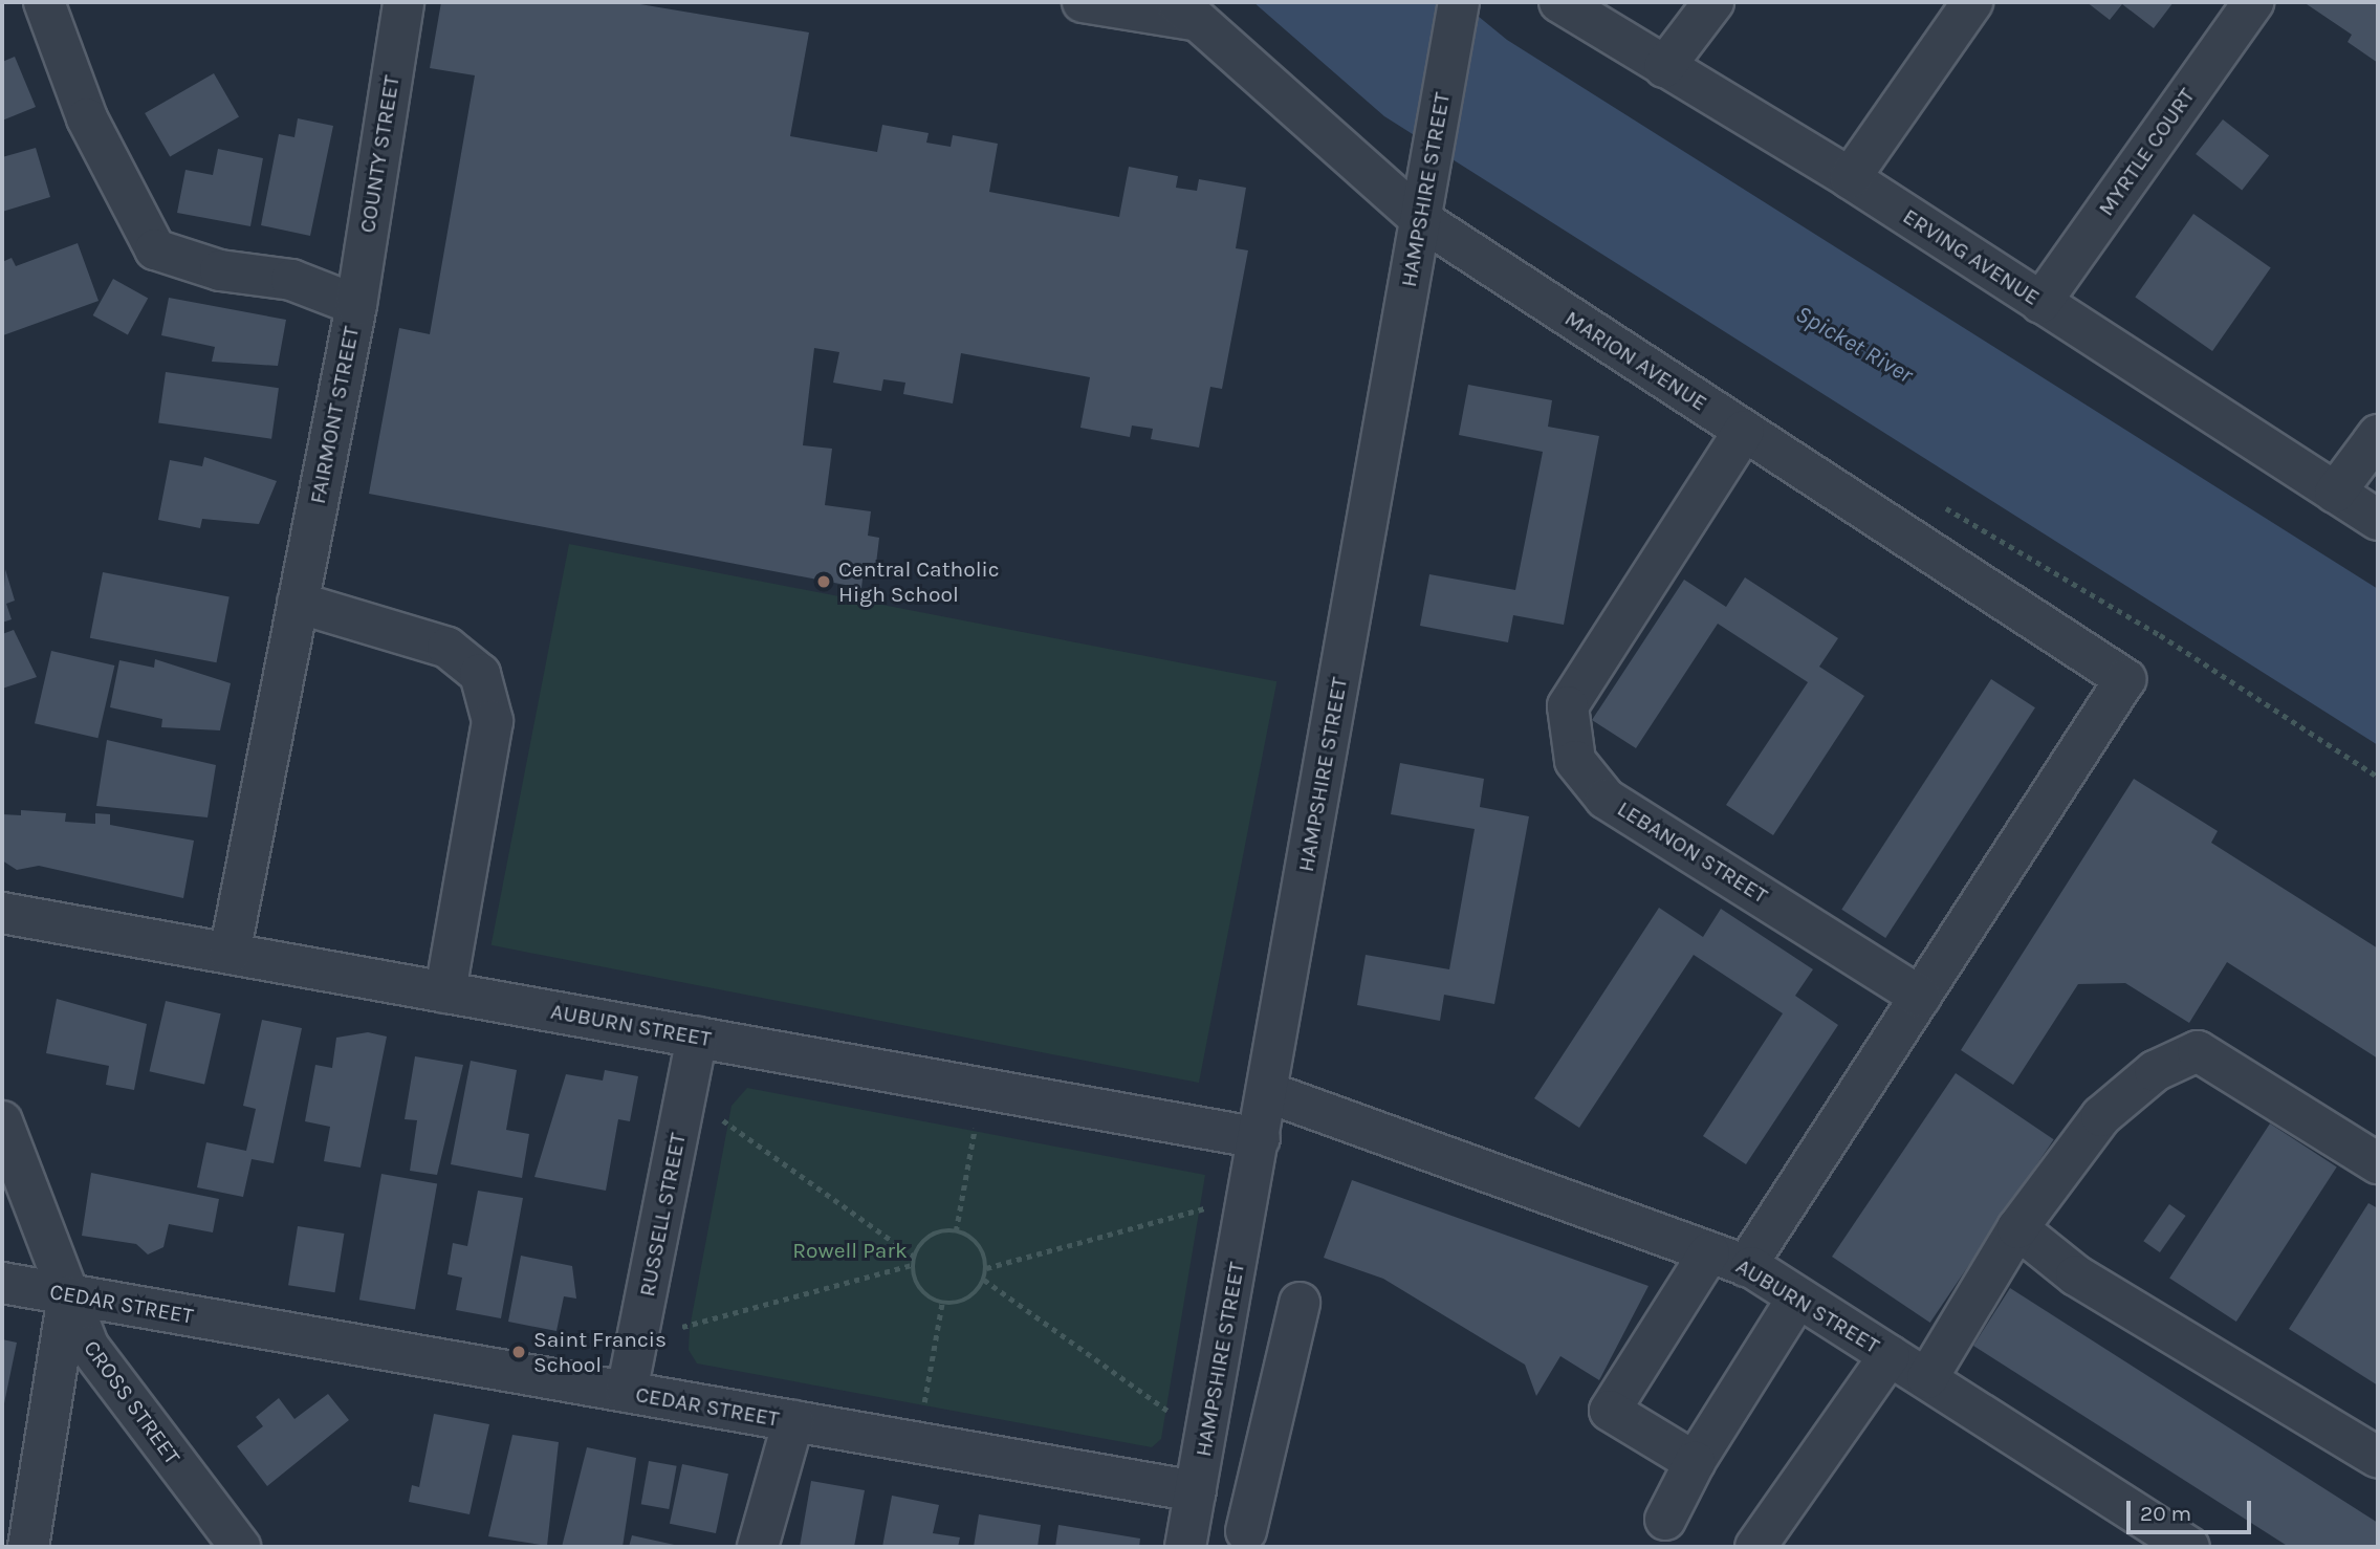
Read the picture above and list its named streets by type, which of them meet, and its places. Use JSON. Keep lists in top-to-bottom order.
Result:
{
  "streets": {
    "street": [
      "MYRTLE COURT",
      "COUNTY STREET",
      "HAMPSHIRE STREET",
      "ERVING AVENUE",
      "MARION AVENUE",
      "FAIRMONT STREET",
      "LEBANON STREET",
      "AUBURN STREET",
      "RUSSELL STREET",
      "CEDAR STREET",
      "CROSS STREET"
    ]
  },
  "crossings": [
    ["MYRTLE COURT", "ERVING AVENUE"],
    ["COUNTY STREET", "FAIRMONT STREET"],
    ["HAMPSHIRE STREET", "MARION AVENUE"],
    ["HAMPSHIRE STREET", "AUBURN STREET"],
    ["HAMPSHIRE STREET", "CEDAR STREET"],
    ["MARION AVENUE", "LEBANON STREET"],
    ["FAIRMONT STREET", "AUBURN STREET"],
    ["AUBURN STREET", "RUSSELL STREET"],
    ["RUSSELL STREET", "CEDAR STREET"],
    ["CEDAR STREET", "CROSS STREET"]
  ],
  "water": ["Spicket River"],
  "parks": ["Rowell Park"],
  "places": ["Central Catholic High School", "Saint Francis School"],
  "scale_bar": "20 m"
}
